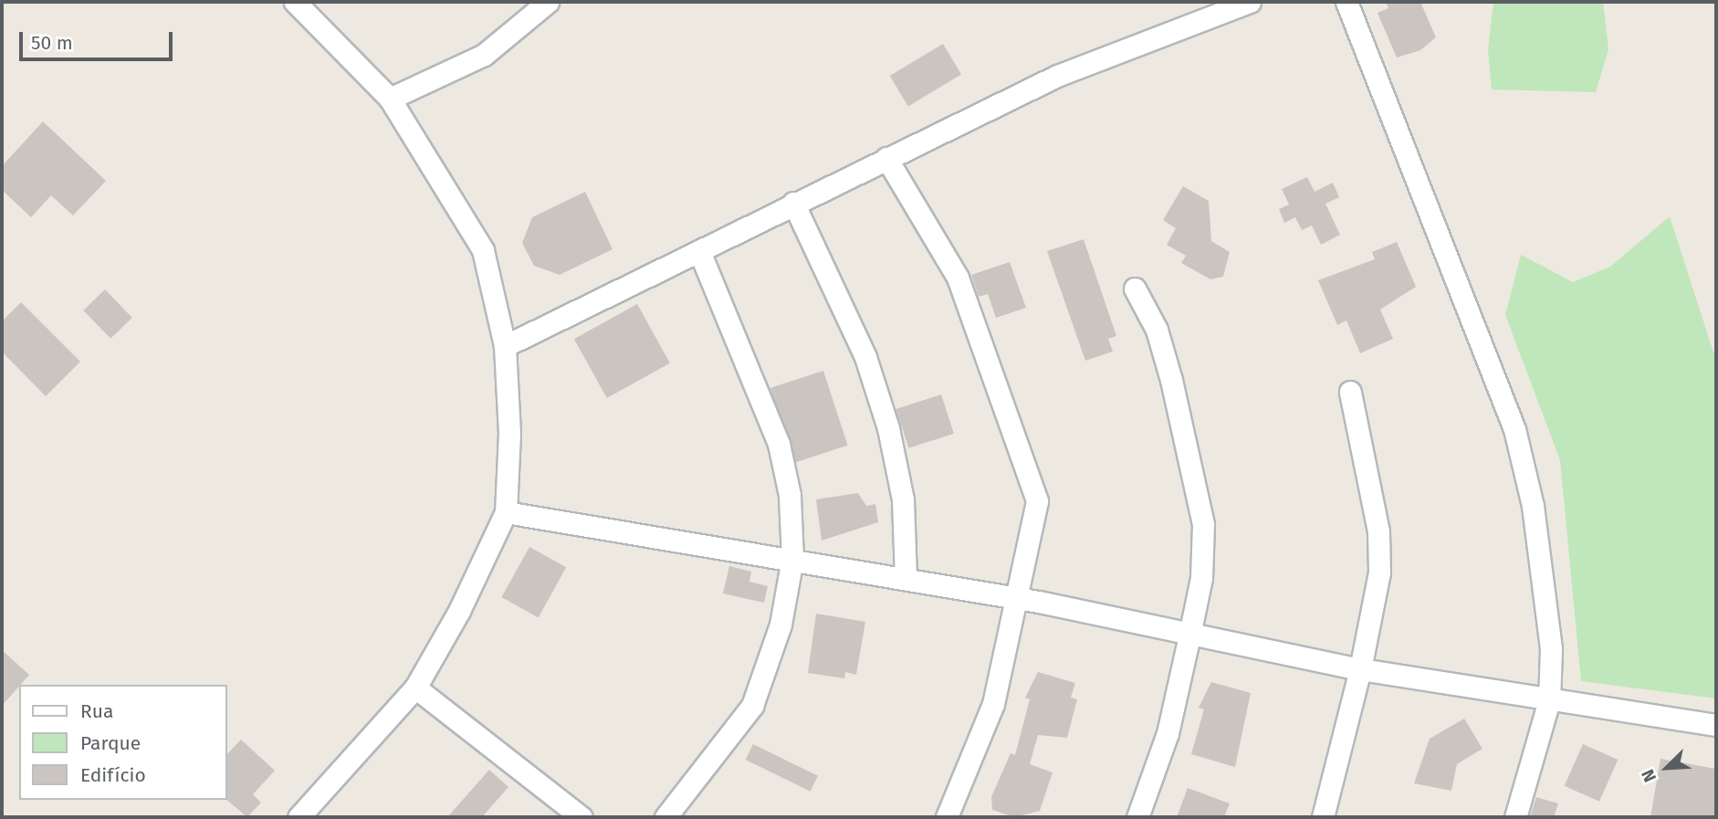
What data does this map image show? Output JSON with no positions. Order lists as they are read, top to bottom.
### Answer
{
  "legend": ["Rua", "Parque", "Edifício"],
  "scale_bar": "50 m",
  "north": "bottom left"
}
